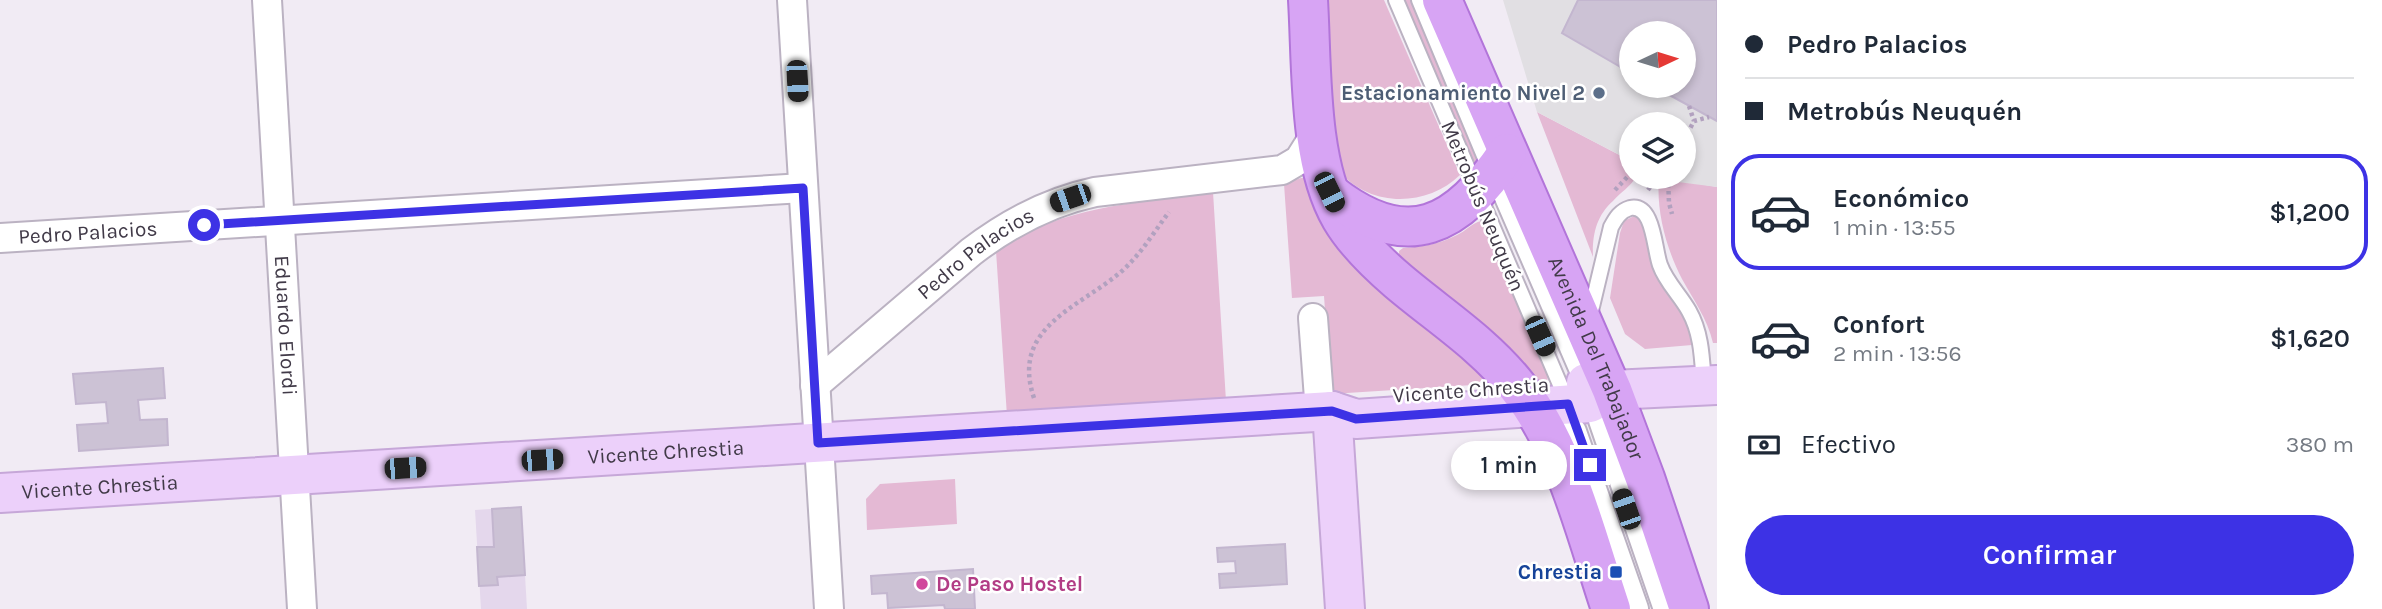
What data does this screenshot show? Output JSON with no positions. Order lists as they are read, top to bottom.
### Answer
{
  "streets": {
    "main road": ["Avenida Del Trabajador", "Vicente Chrestia"],
    "street": ["Pedro Palacios", "Eduardo Elordi"],
    "lane": ["Metrobús Neuquén"]
  },
  "crossings": [
    ["Metrobús Neuquén", "Avenida Del Trabajador"],
    ["Metrobús Neuquén", "Vicente Chrestia"],
    ["Pedro Palacios", "Eduardo Elordi"],
    ["Pedro Palacios", "Avenida Del Trabajador"],
    ["Eduardo Elordi", "Vicente Chrestia"],
    ["Avenida Del Trabajador", "Vicente Chrestia"]
  ],
  "places": {
    "other": ["Estacionamiento Nivel 2", "De Paso Hostel"],
    "transit": ["Chrestia"]
  },
  "north": "right",
  "page": {
    "banner": ["Pedro Palacios", "Metrobús Neuquén"],
    "list": [
      {
        "name": "Económico",
        "note": "1 min · 13:55",
        "value": "$1,200"
      },
      {
        "name": "Confort",
        "note": "2 min · 13:56",
        "value": "$1,620"
      }
    ],
    "pay": ["Efectivo", "380 m"],
    "bubble": "1 min",
    "buttons": "Confirmar"
  }
}
